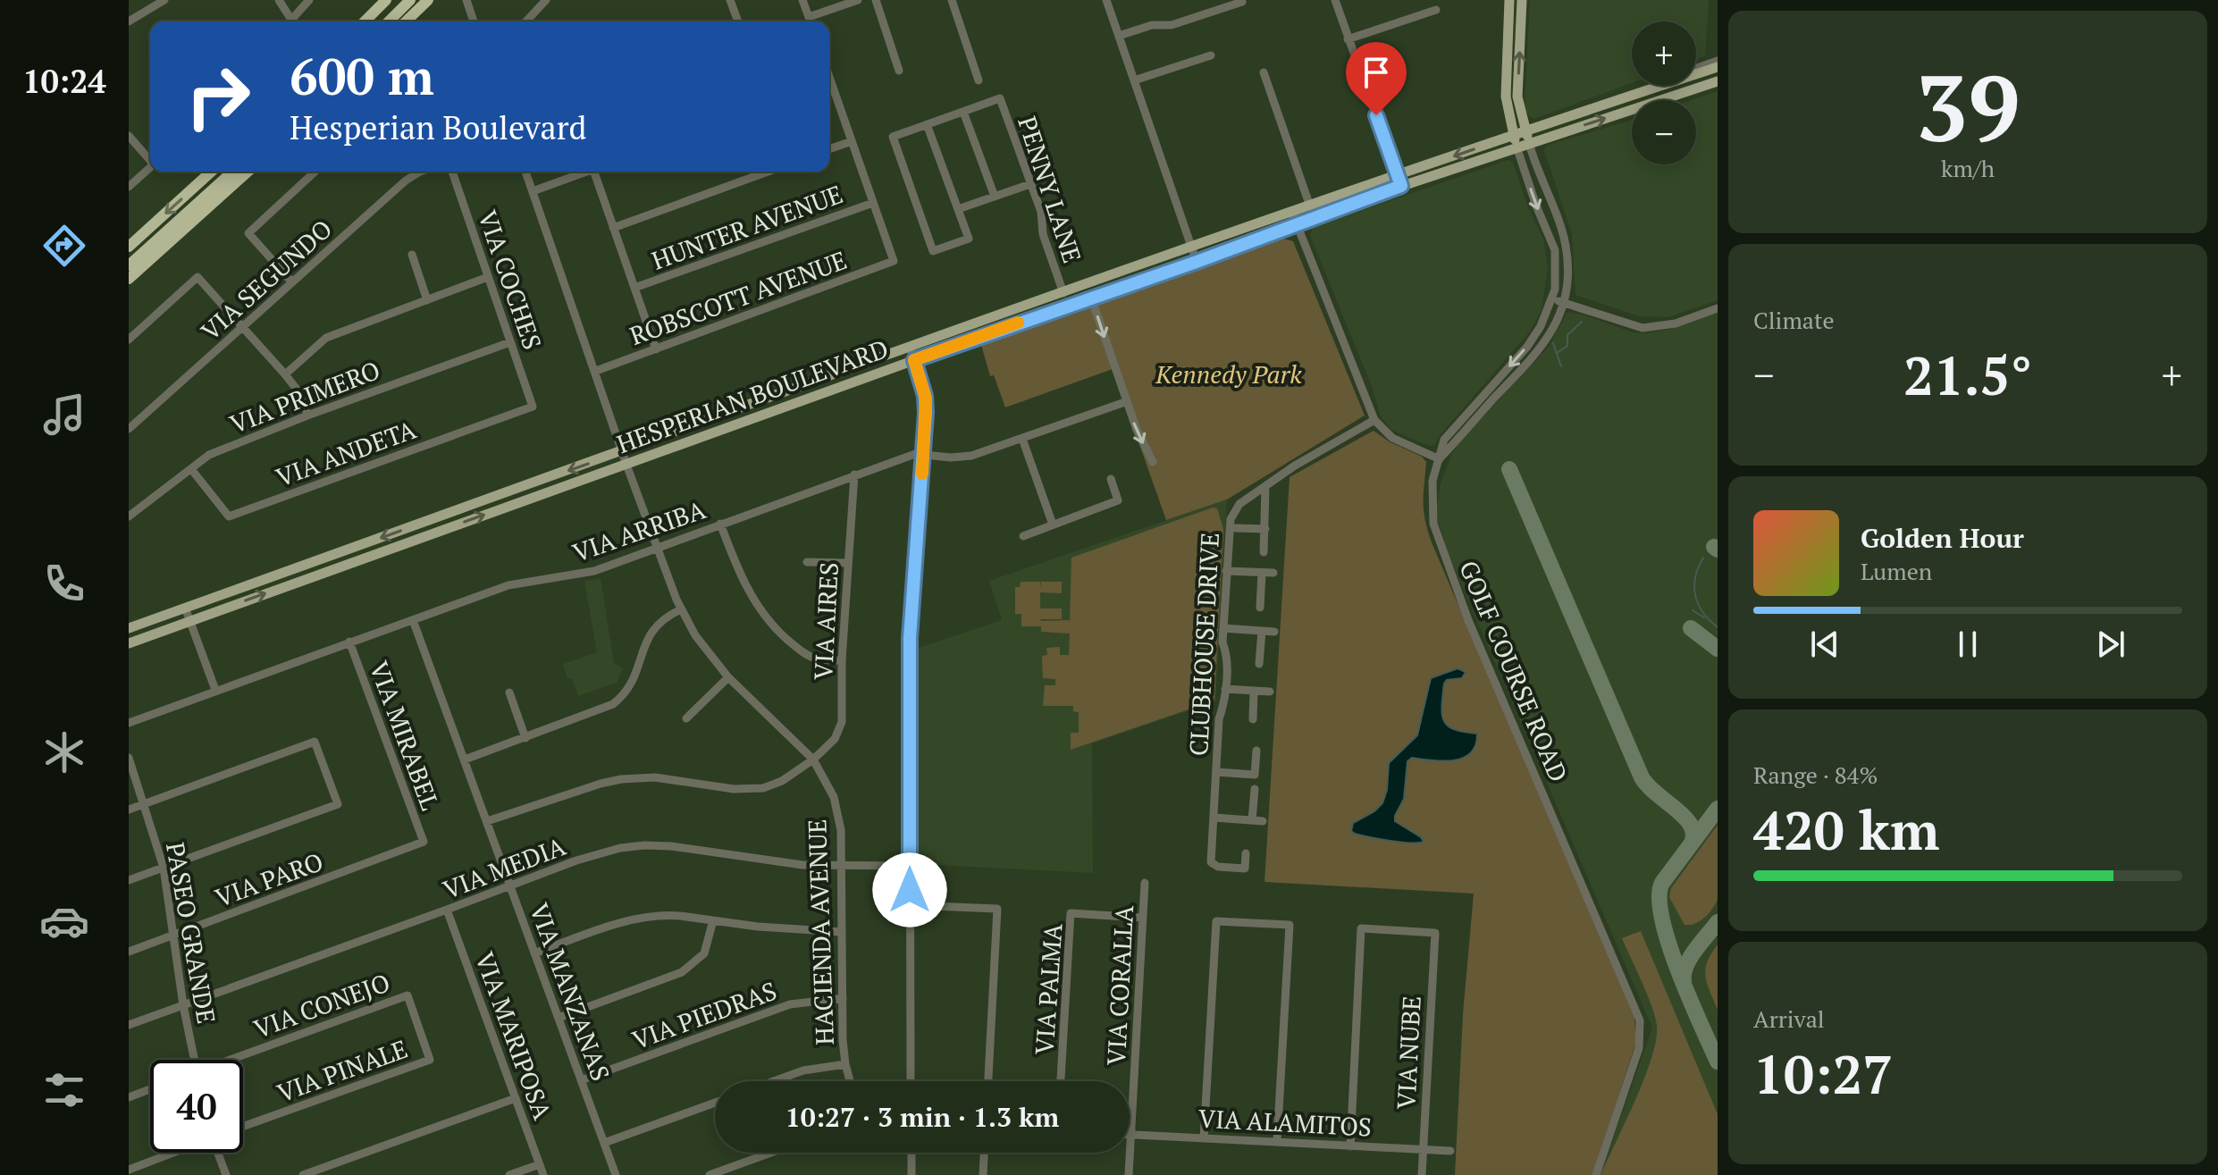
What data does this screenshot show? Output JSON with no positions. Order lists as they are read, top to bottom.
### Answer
{
  "streets": {
    "main road": ["HESPERIAN BOULEVARD"],
    "street": [
      "PENNY LANE",
      "HUNTER AVENUE",
      "VIA SEGUNDO",
      "VIA COCHES",
      "ROBSCOTT AVENUE",
      "VIA PRIMERO",
      "VIA ANDETA",
      "VIA ARRIBA",
      "VIA AIRES",
      "CLUBHOUSE DRIVE",
      "GOLF COURSE ROAD",
      "VIA MIRABEL",
      "VIA MEDIA",
      "VIA PARO",
      "HACIENDA AVENUE",
      "PASEO GRANDE",
      "VIA CORALLA",
      "VIA PALMA",
      "VIA MANZANAS",
      "VIA CONEJO",
      "VIA PIEDRAS",
      "VIA MARIPOSA",
      "VIA NUBE",
      "VIA PINALE",
      "VIA ALAMITOS"
    ]
  },
  "crossings": [
    ["PENNY LANE", "HESPERIAN BOULEVARD"],
    ["HUNTER AVENUE", "ROBSCOTT AVENUE"],
    ["VIA COCHES", "VIA PRIMERO"],
    ["VIA COCHES", "VIA ANDETA"],
    ["ROBSCOTT AVENUE", "HACIENDA AVENUE"],
    ["HESPERIAN BOULEVARD", "HACIENDA AVENUE"],
    ["VIA PRIMERO", "VIA ANDETA"],
    ["VIA ARRIBA", "VIA AIRES"],
    ["VIA ARRIBA", "VIA MIRABEL"],
    ["VIA ARRIBA", "HACIENDA AVENUE"],
    ["VIA ARRIBA", "VIA MANZANAS"],
    ["VIA AIRES", "HACIENDA AVENUE"],
    ["VIA AIRES", "VIA MANZANAS"],
    ["VIA MIRABEL", "VIA PARO"],
    ["VIA MEDIA", "HACIENDA AVENUE"],
    ["VIA MEDIA", "PASEO GRANDE"],
    ["VIA MEDIA", "VIA MANZANAS"],
    ["VIA MEDIA", "VIA MARIPOSA"],
    ["VIA PARO", "PASEO GRANDE"],
    ["HACIENDA AVENUE", "VIA PIEDRAS"],
    ["VIA CORALLA", "VIA PALMA"],
    ["VIA CORALLA", "VIA ALAMITOS"],
    ["VIA MANZANAS", "VIA PIEDRAS"],
    ["VIA CONEJO", "VIA PINALE"],
    ["VIA NUBE", "VIA ALAMITOS"]
  ],
  "parks": ["Kennedy Park"],
  "page": {
    "tabs": "10:24",
    "tile": [
      ["39", "km/h"],
      "Climate",
      ["Range · 84%", "420 km"],
      ["Arrival", "10:27"]
    ],
    "map_buttons": ["+", "−"],
    "turn": ["600 m", "Hesperian Boulevard"],
    "heat": ["−", "21.5°", "+"],
    "song": ["Golden Hour", "Lumen"],
    "limit": "40",
    "trip": "10:27 · 3 min · 1.3 km"
  }
}
